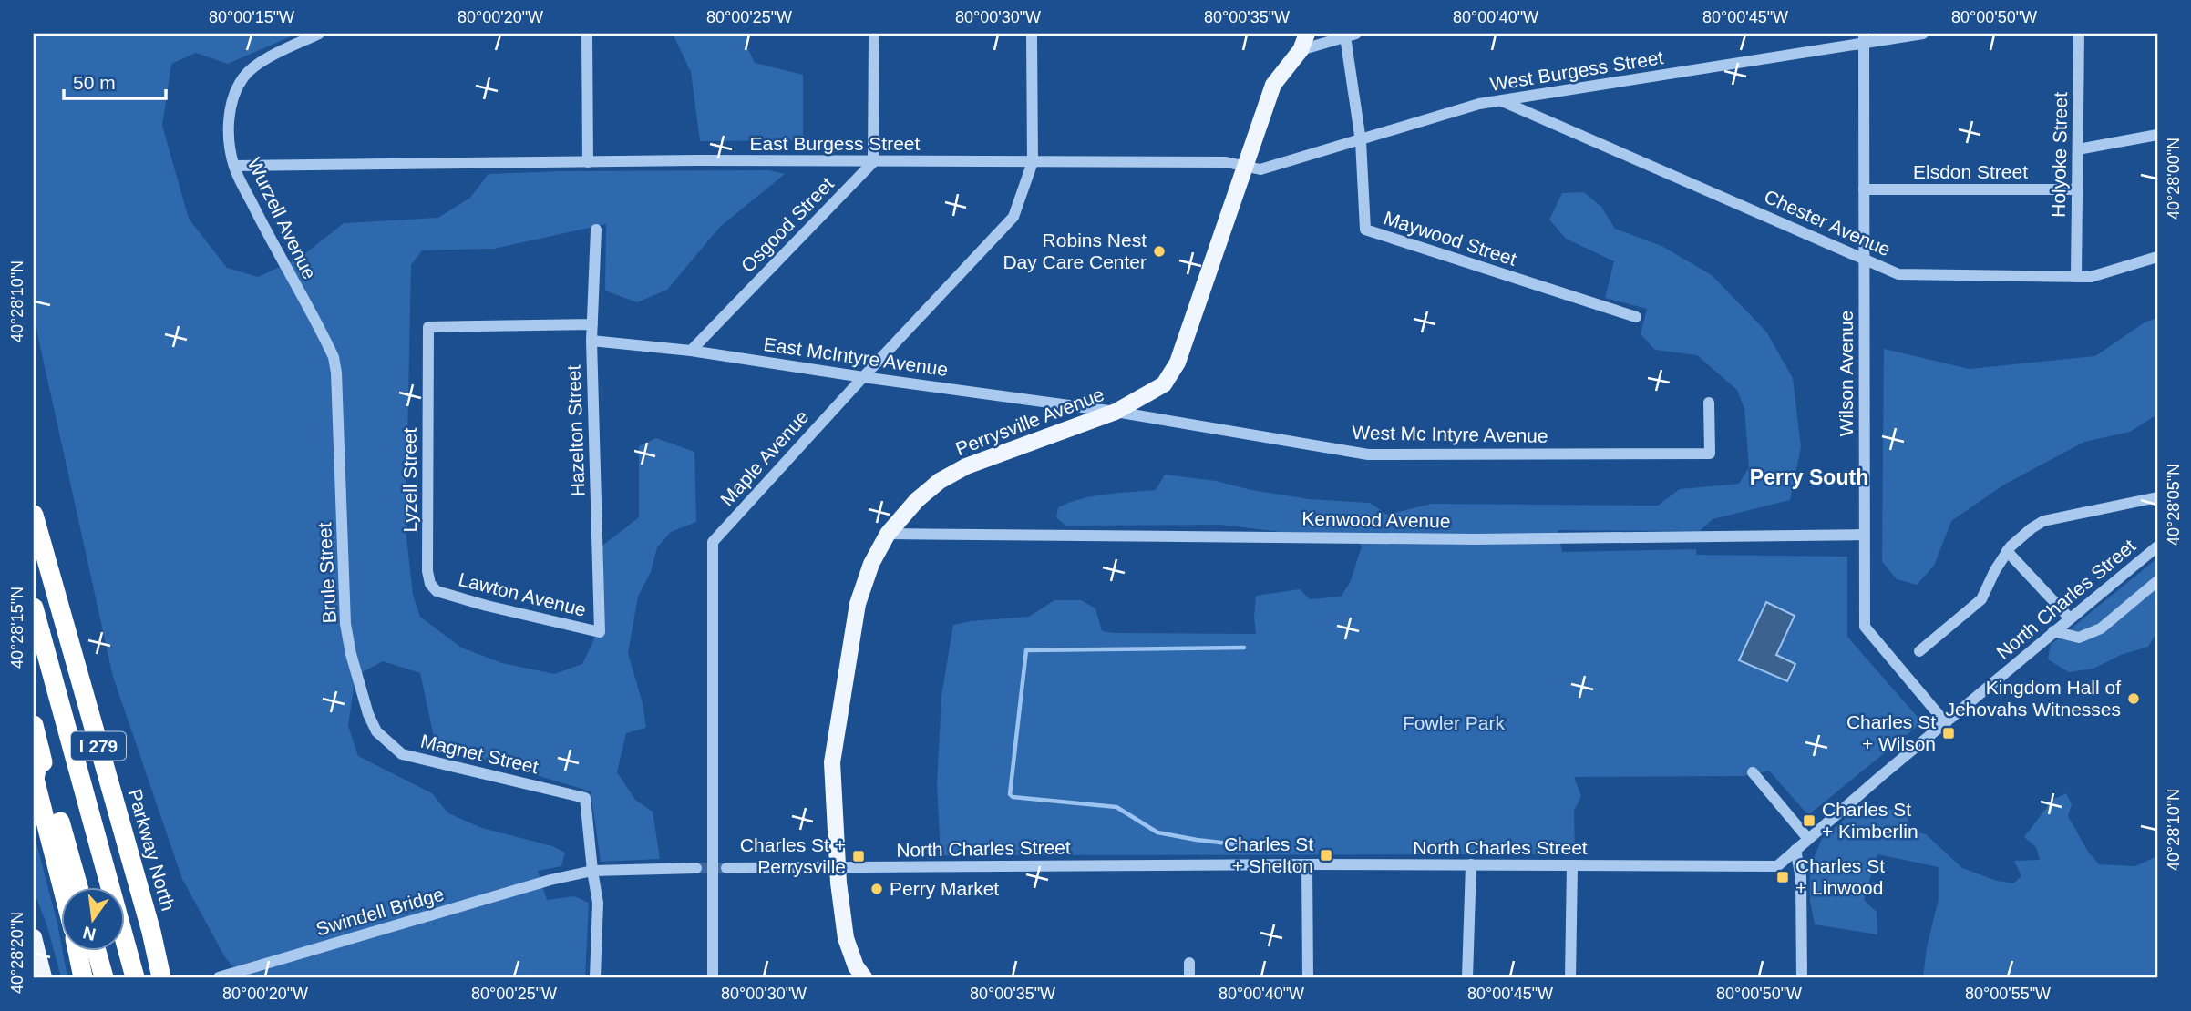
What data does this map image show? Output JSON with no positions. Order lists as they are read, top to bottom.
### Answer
{
  "streets": {
    "highway": ["I 279", "Parkway North"],
    "main road": ["Perrysville Avenue"],
    "street": [
      "West Burgess Street",
      "East Burgess Street",
      "Holyoke Street",
      "Elsdon Street",
      "Wurzell Avenue",
      "Chester Avenue",
      "Osgood Street",
      "Maywood Street",
      "East McIntyre Avenue",
      "Wilson Avenue",
      "Hazelton Street",
      "West Mc Intyre Avenue",
      "Maple Avenue",
      "Lyzell Street",
      "Kenwood Avenue",
      "Brule Street",
      "Lawton Avenue",
      "North Charles Street",
      "Magnet Street",
      "Swindell Bridge"
    ]
  },
  "crossings": [
    ["West Burgess Street", "East Burgess Street"],
    ["West Burgess Street", "Chester Avenue"],
    ["West Burgess Street", "Maywood Street"],
    ["West Burgess Street", "Wilson Avenue"],
    ["West Burgess Street", "Perrysville Avenue"],
    ["East Burgess Street", "Wurzell Avenue"],
    ["East Burgess Street", "Osgood Street"],
    ["East Burgess Street", "Perrysville Avenue"],
    ["East Burgess Street", "Maple Avenue"],
    ["Holyoke Street", "Elsdon Street"],
    ["Holyoke Street", "Chester Avenue"],
    ["Elsdon Street", "Wilson Avenue"],
    ["Wurzell Avenue", "Brule Street"],
    ["Chester Avenue", "Wilson Avenue"],
    ["Osgood Street", "East McIntyre Avenue"],
    ["East McIntyre Avenue", "Perrysville Avenue"],
    ["East McIntyre Avenue", "Hazelton Street"],
    ["East McIntyre Avenue", "West Mc Intyre Avenue"],
    ["East McIntyre Avenue", "Maple Avenue"],
    ["Wilson Avenue", "Kenwood Avenue"],
    ["Wilson Avenue", "North Charles Street"],
    ["Perrysville Avenue", "West Mc Intyre Avenue"],
    ["Perrysville Avenue", "Kenwood Avenue"],
    ["Perrysville Avenue", "North Charles Street"],
    ["Hazelton Street", "Lyzell Street"],
    ["Hazelton Street", "Lawton Avenue"],
    ["Lyzell Street", "Lawton Avenue"],
    ["Brule Street", "Magnet Street"],
    ["Magnet Street", "Swindell Bridge"]
  ],
  "districts": ["Perry South"],
  "parks": ["Fowler Park"],
  "places": {
    "other": ["Robins Nest Day Care Center", "Kingdom Hall of Jehovahs Witnesses", "Perry Market"],
    "transit": [
      "Charles St + Wilson",
      "Charles St + Kimberlin",
      "Charles St + Shelton",
      "Charles St + Perrysville",
      "Charles St + Linwood"
    ]
  },
  "scale_bar": "50 m",
  "north": "bottom",
  "coordinates": [
    "80°00'15\"W",
    "80°00'20\"W",
    "80°00'25\"W",
    "80°00'30\"W",
    "80°00'35\"W",
    "80°00'40\"W",
    "80°00'45\"W",
    "80°00'50\"W",
    "40°28'00\"N",
    "40°28'10\"N",
    "40°28'05\"N",
    "40°28'15\"N",
    "40°28'20\"N",
    "80°00'55\"W"
  ]
}
